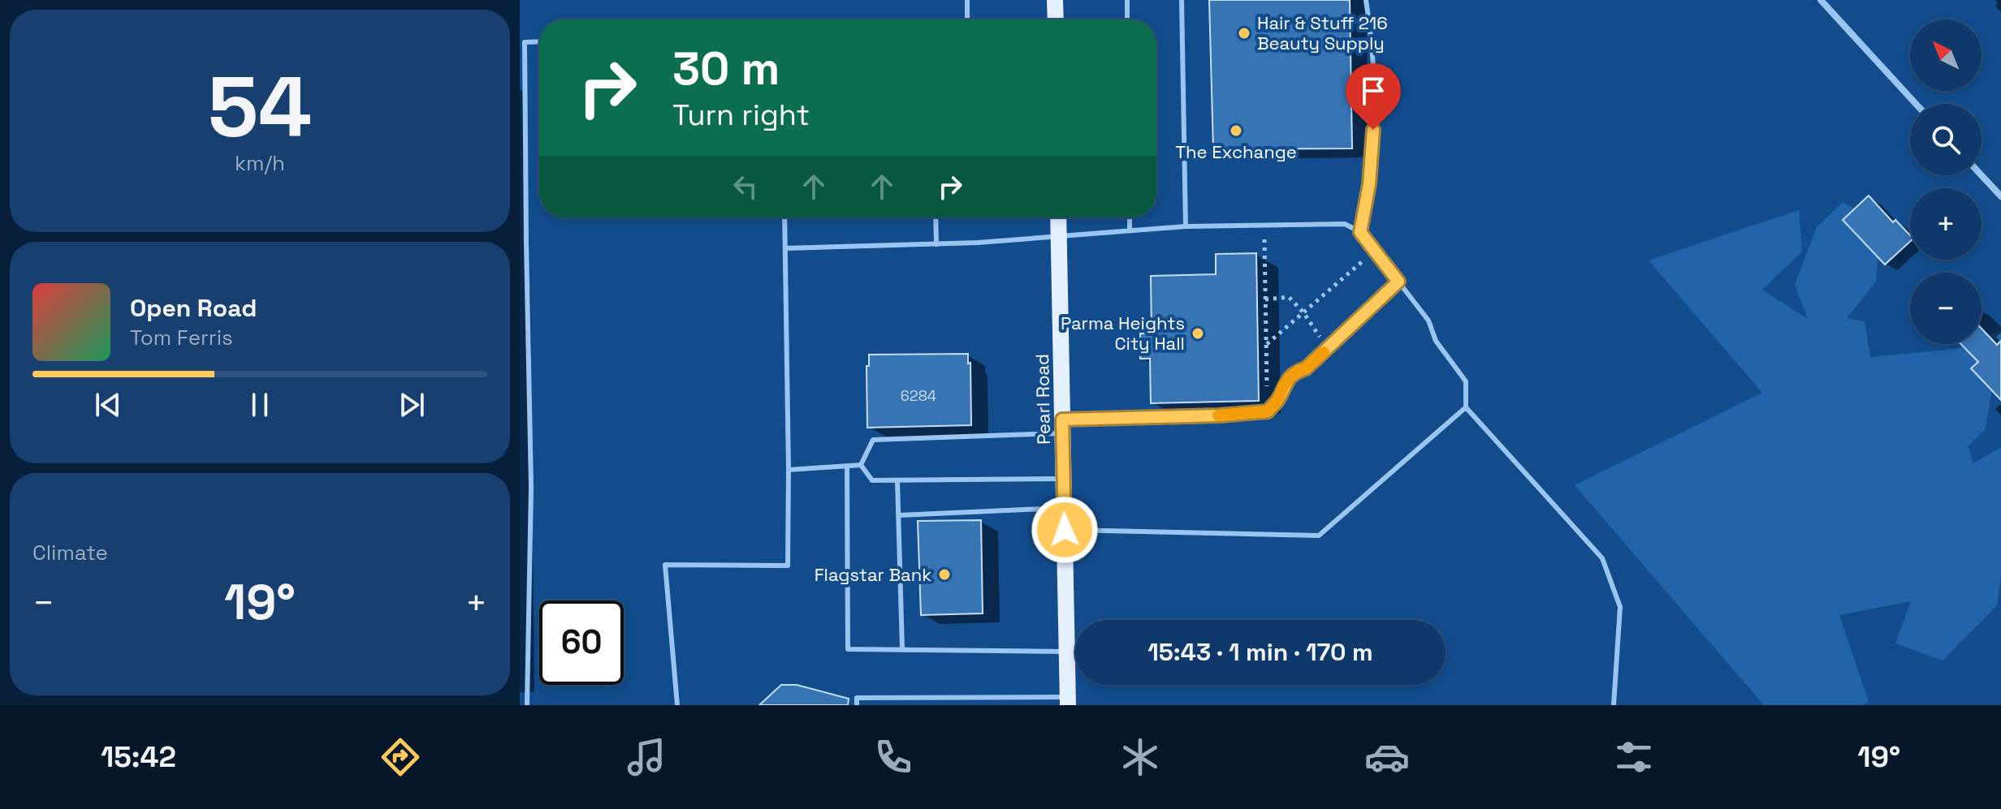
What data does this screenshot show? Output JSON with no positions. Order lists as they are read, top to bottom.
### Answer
{
  "streets": {
    "main road": ["Pearl Road"]
  },
  "places": [
    "Hair & Stuff 216 Beauty Supply",
    "The Exchange",
    "Parma Heights City Hall",
    "Flagstar Bank"
  ],
  "house_numbers": ["6284"],
  "north": "top left",
  "page": {
    "tile": [
      ["54", "km/h"],
      "Climate"
    ],
    "map_buttons": ["+", "−"],
    "turn": ["30 m", "Turn right"],
    "song": ["Open Road", "Tom Ferris"],
    "heat": ["−", "19°", "+"],
    "limit": "60",
    "trip": "15:43 · 1 min · 170 m",
    "tabs": ["15:42", "19°"]
  }
}
